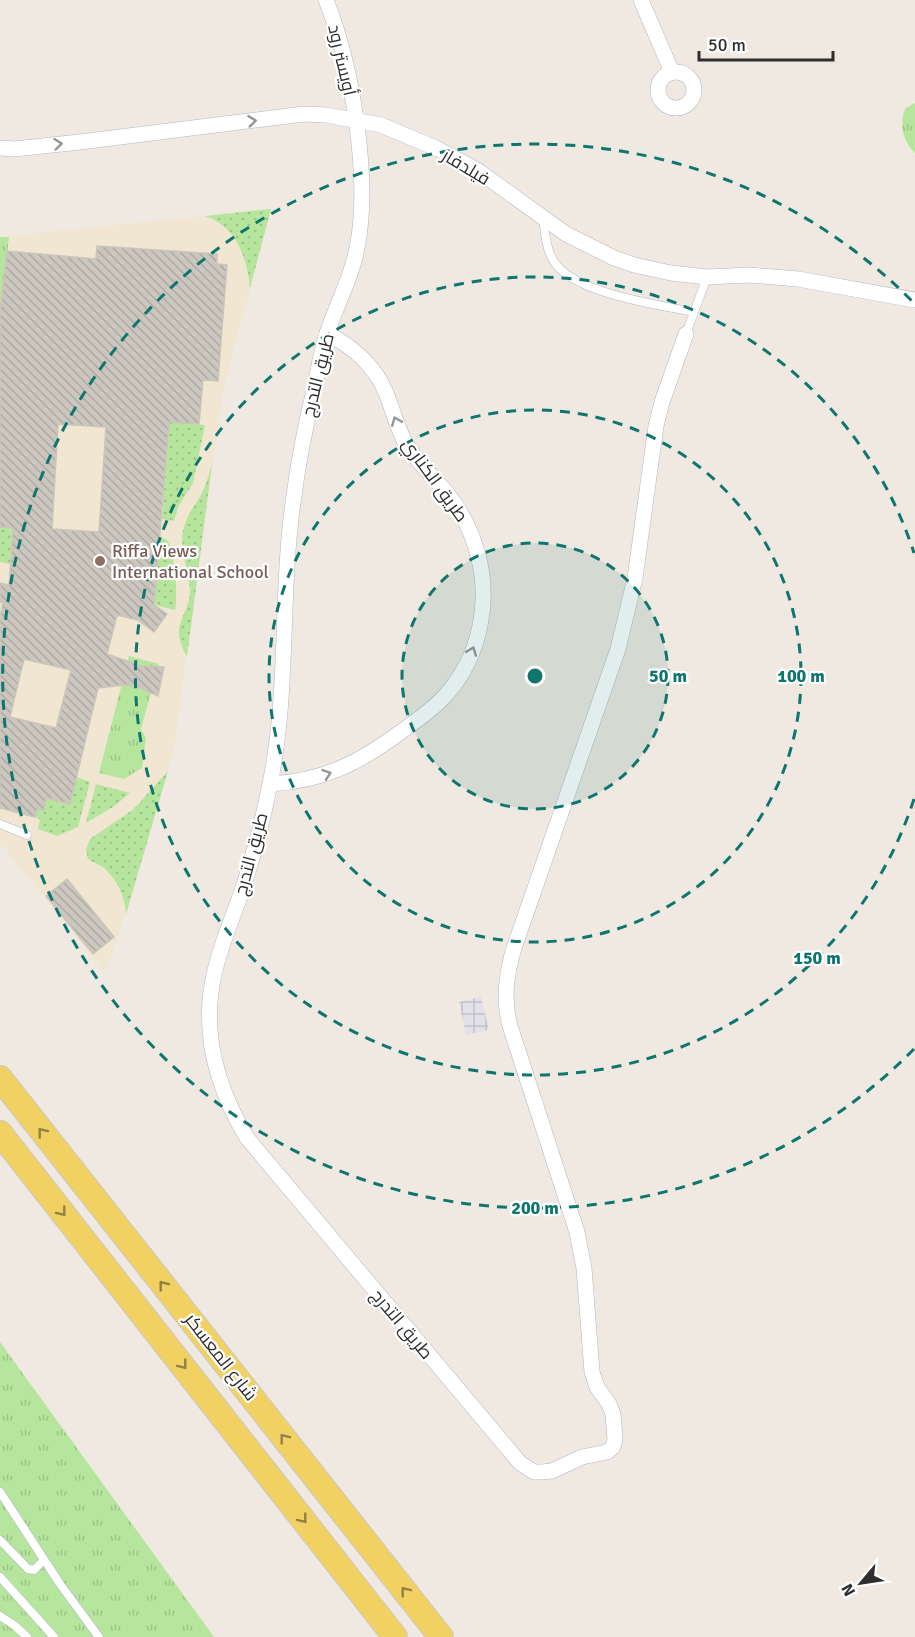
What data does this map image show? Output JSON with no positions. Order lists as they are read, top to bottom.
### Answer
{
  "streets": {
    "main road": ["شارع المعسكر"],
    "street": [
      "أويستر رود",
      "فيلدفار",
      "طريق التدرج",
      "طريق الكناري"
    ]
  },
  "crossings": [
    ["أويستر رود", "فيلدفار"],
    ["أويستر رود", "طريق التدرج"],
    ["فيلدفار", "طريق التدرج"],
    ["طريق التدرج", "طريق الكناري"]
  ],
  "one_way": ["فيلدفار"],
  "places": ["Riffa Views International School"],
  "scale_bar": "50 m",
  "north": "bottom left",
  "rings": [
    "50 m",
    "100 m",
    "150 m",
    "200 m"
  ]
}
